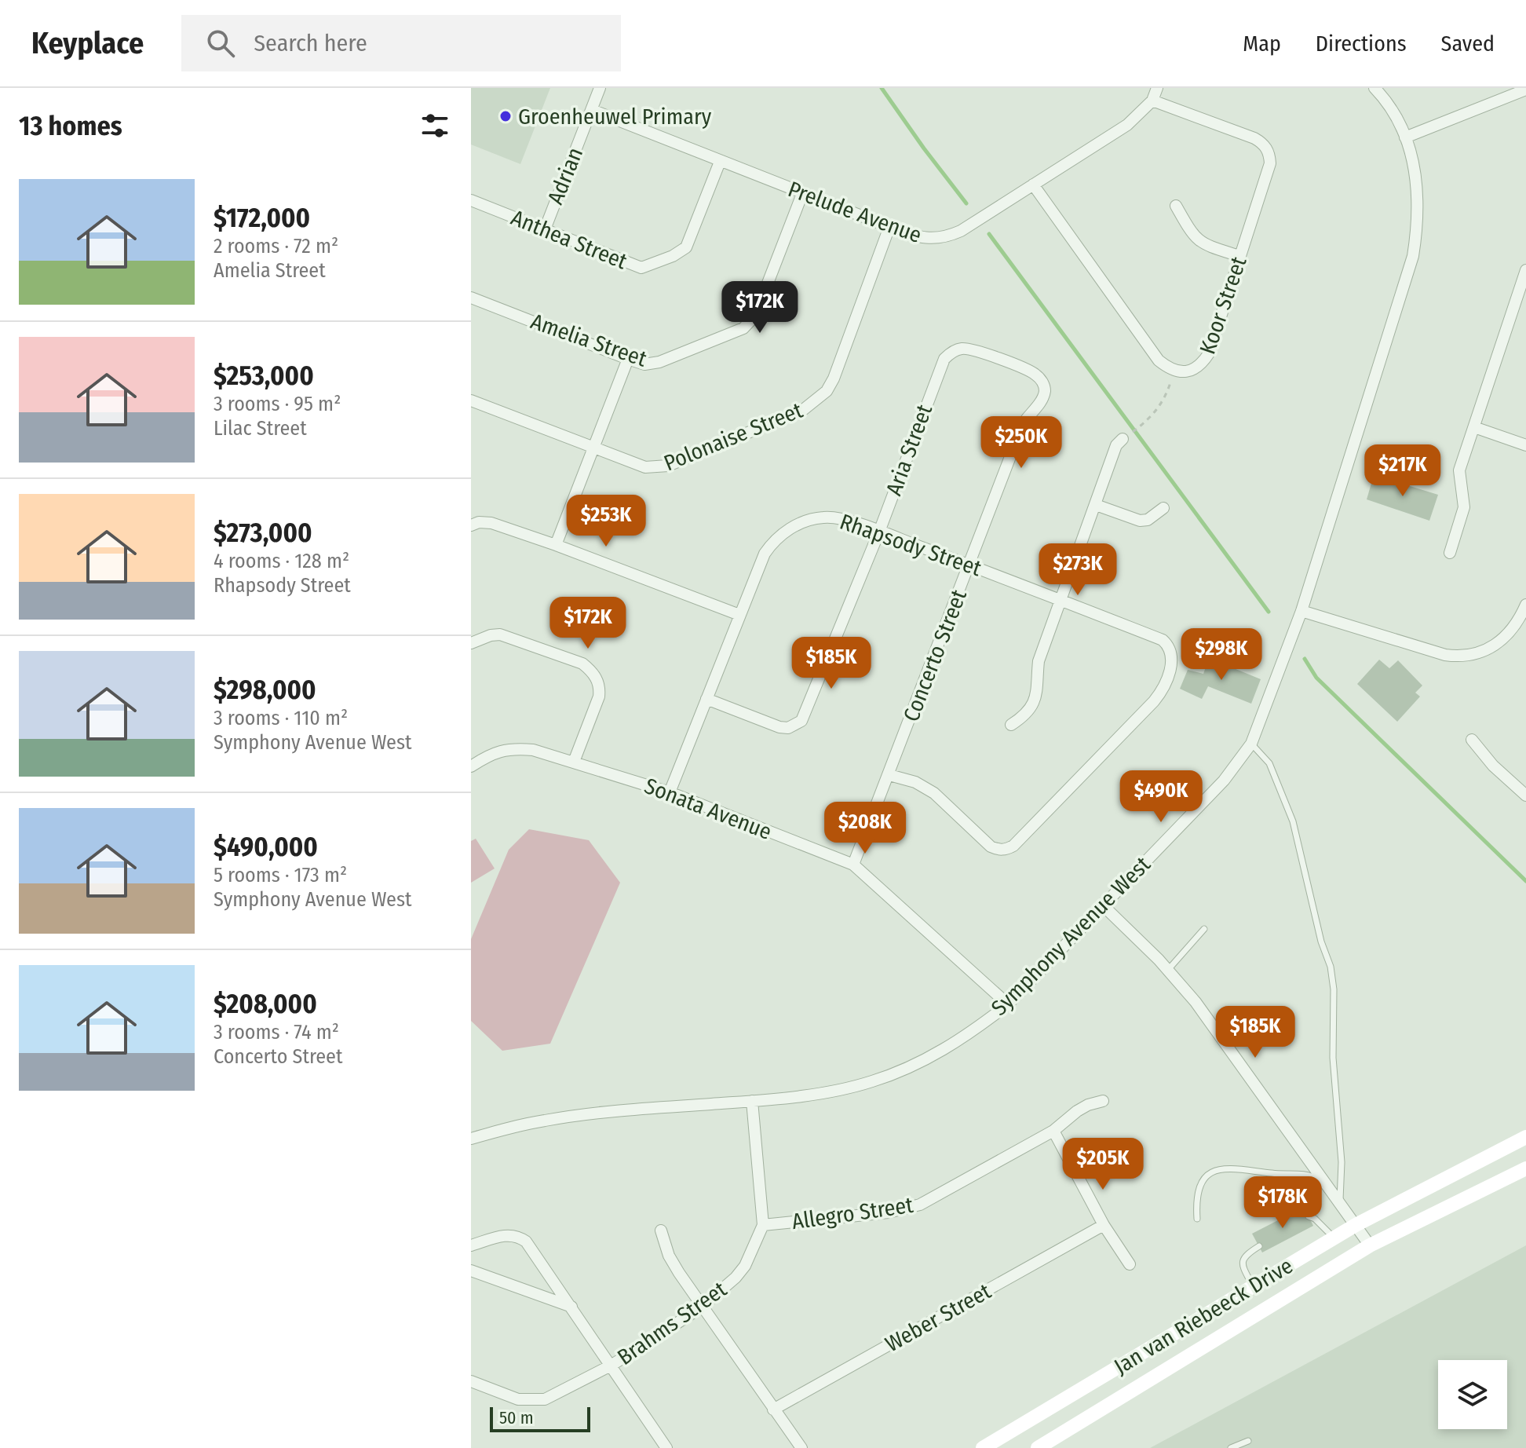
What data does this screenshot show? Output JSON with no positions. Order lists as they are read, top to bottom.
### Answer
{
  "streets": {
    "main road": ["Jan van Riebeeck Drive"],
    "street": [
      "Adrian",
      "Prelude Avenue",
      "Anthea Street",
      "Koor Street",
      "Amelia Street",
      "Polonaise Street",
      "Aria Street",
      "Rhapsody Street",
      "Concerto Street",
      "Sonata Avenue",
      "Symphony Avenue West",
      "Allegro Street",
      "Weber Street",
      "Brahms Street"
    ]
  },
  "crossings": [
    ["Adrian", "Prelude Avenue"],
    ["Adrian", "Anthea Street"],
    ["Prelude Avenue", "Anthea Street"],
    ["Prelude Avenue", "Koor Street"],
    ["Prelude Avenue", "Amelia Street"],
    ["Prelude Avenue", "Polonaise Street"],
    ["Aria Street", "Rhapsody Street"],
    ["Aria Street", "Concerto Street"],
    ["Rhapsody Street", "Concerto Street"],
    ["Rhapsody Street", "Sonata Avenue"],
    ["Concerto Street", "Sonata Avenue"],
    ["Sonata Avenue", "Symphony Avenue West"],
    ["Symphony Avenue West", "Brahms Street"],
    ["Allegro Street", "Brahms Street"]
  ],
  "places": ["Groenheuwel Primary"],
  "scale_bar": "50 m",
  "page": {
    "header": "Keyplace",
    "search": "Search here",
    "nav": ["Map", "Directions", "Saved"],
    "heading": "13 homes",
    "list": [
      {
        "name": "$172,000",
        "note": "2 rooms · 72 m² · Amelia Street"
      },
      {
        "name": "$253,000",
        "note": "3 rooms · 95 m² · Lilac Street"
      },
      {
        "name": "$273,000",
        "note": "4 rooms · 128 m² · Rhapsody Street"
      },
      {
        "name": "$298,000",
        "note": "3 rooms · 110 m² · Symphony Avenue West"
      },
      {
        "name": "$490,000",
        "note": "5 rooms · 173 m² · Symphony Avenue West"
      },
      {
        "name": "$208,000",
        "note": "3 rooms · 74 m² · Concerto Street"
      }
    ],
    "price": [
      "$172K",
      "$250K",
      "$217K",
      "$253K",
      "$273K",
      "$172K",
      "$298K",
      "$185K",
      "$490K",
      "$208K",
      "$185K",
      "$205K",
      "$178K"
    ],
    "scale": "50 m"
  }
}
